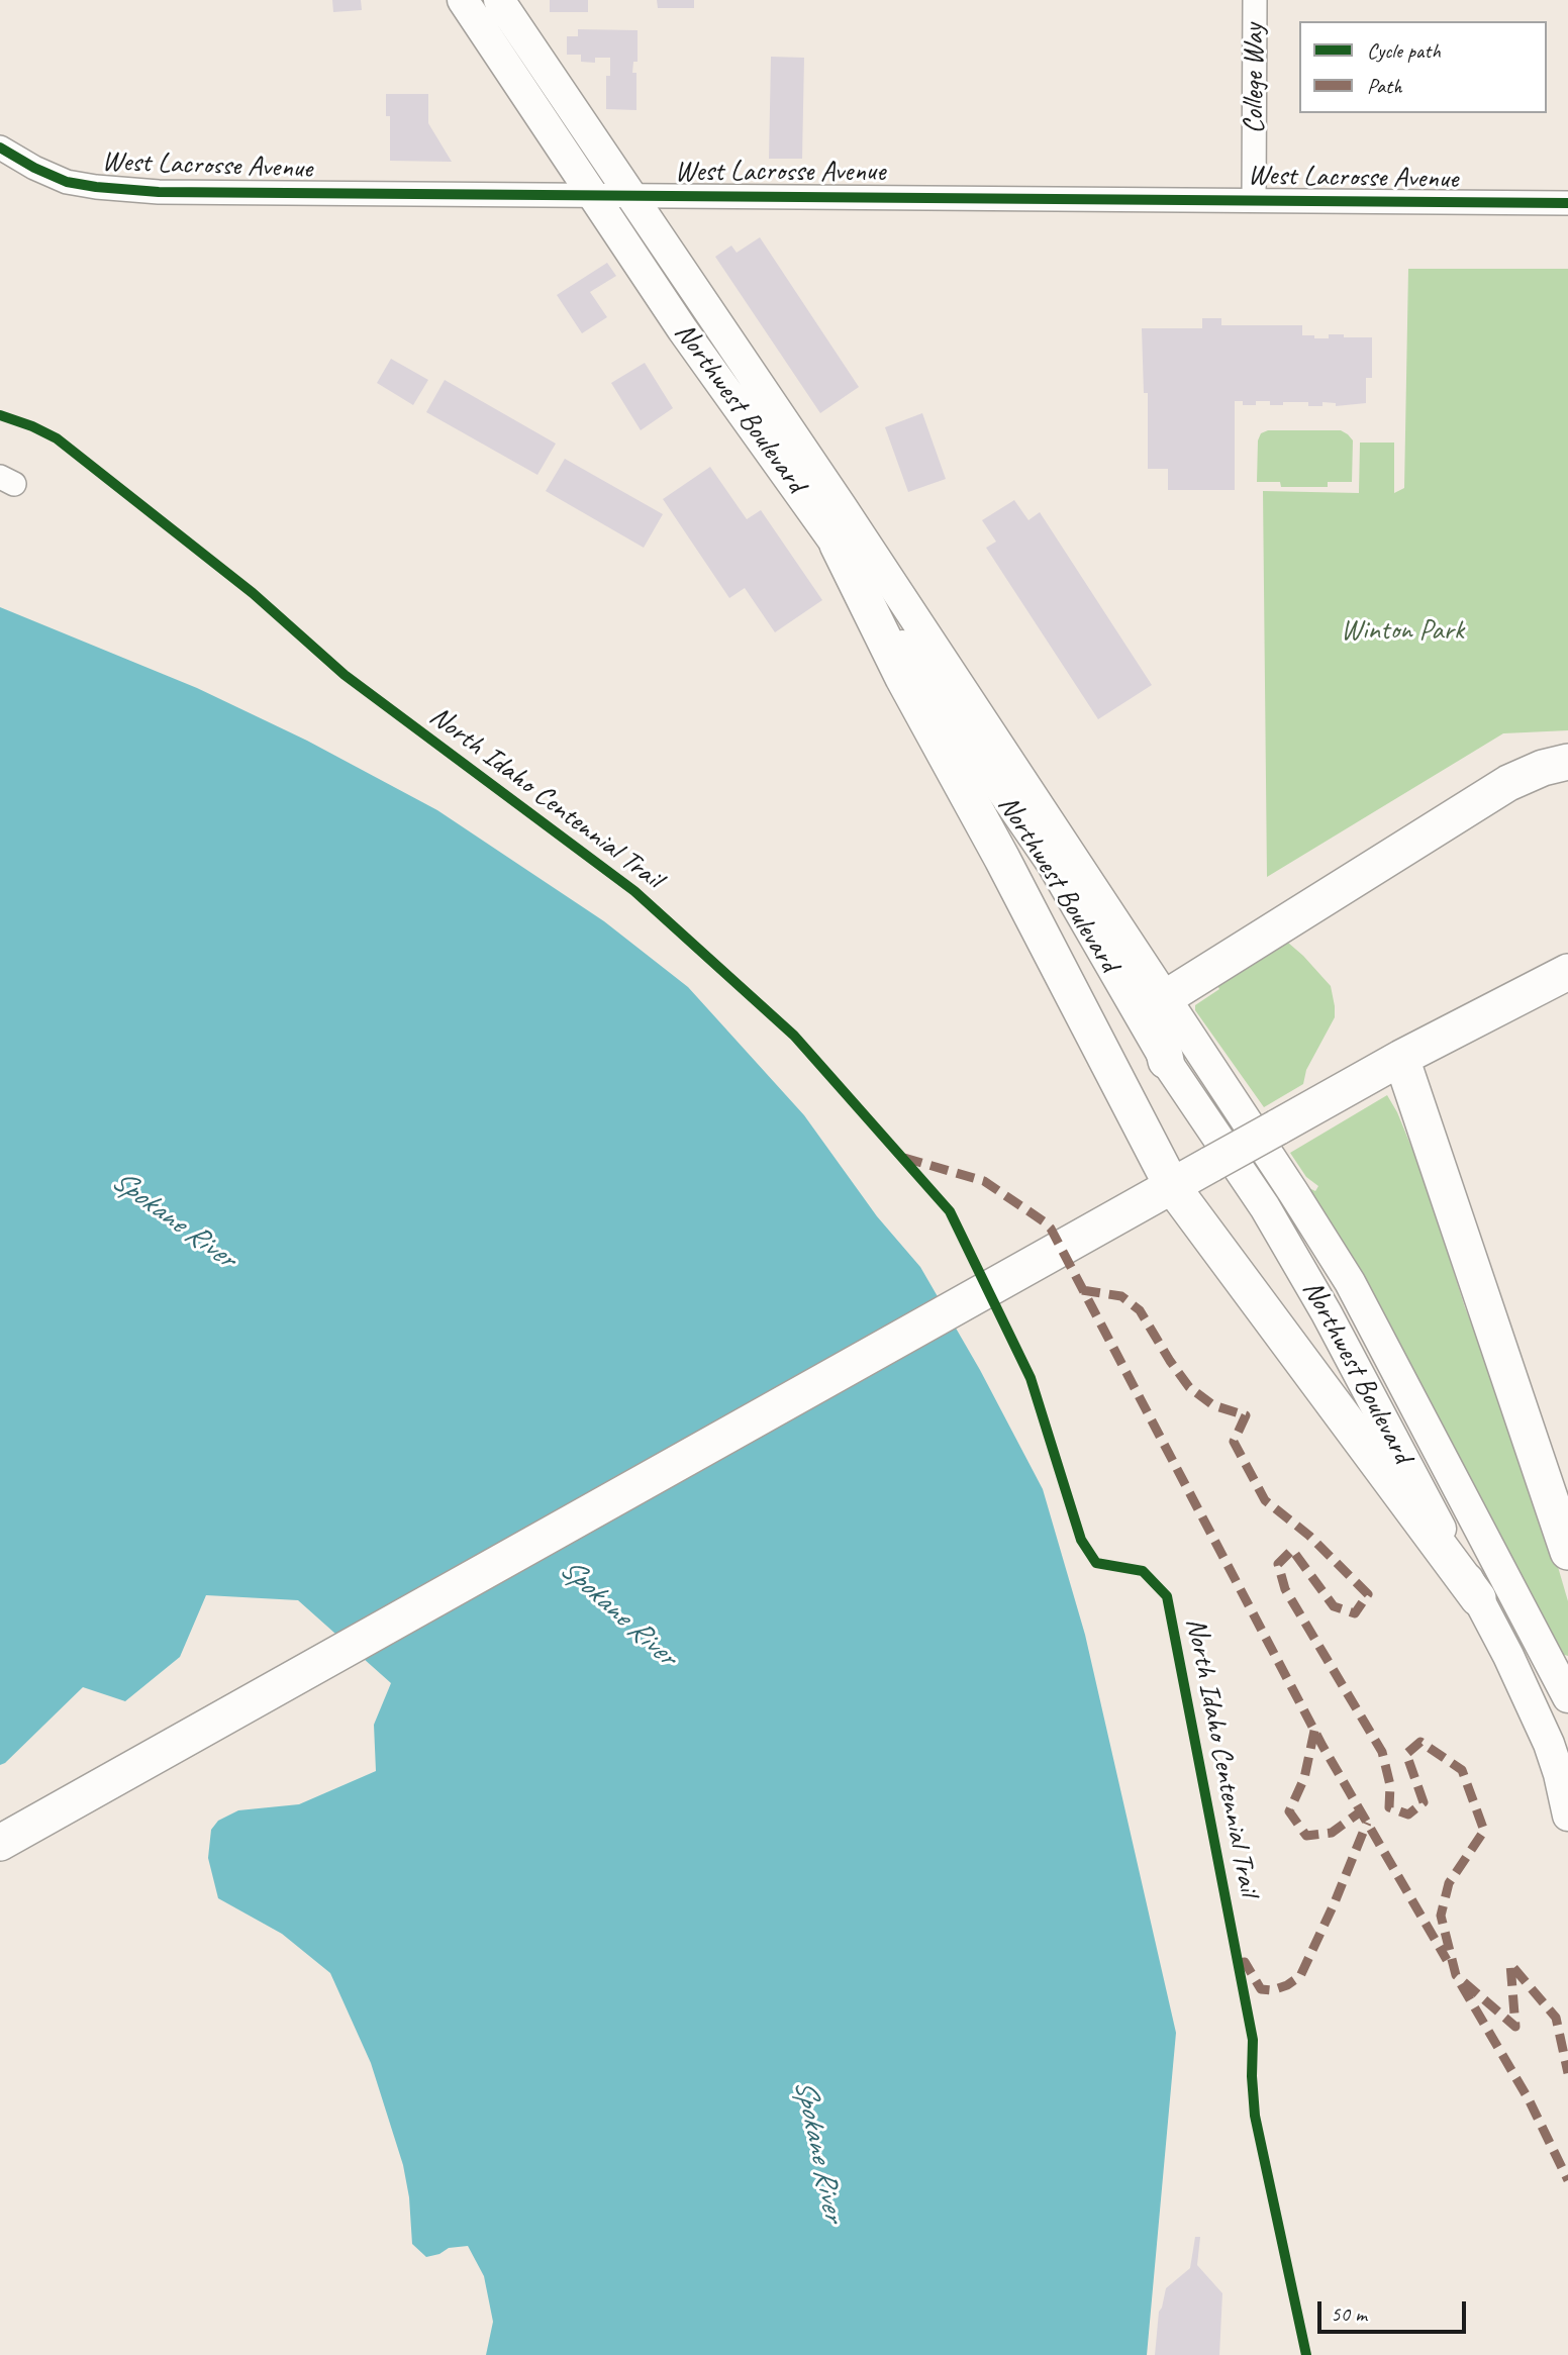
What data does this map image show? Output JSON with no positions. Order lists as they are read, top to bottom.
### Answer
{
  "streets": {
    "main road": ["Northwest Boulevard"],
    "street": ["College Way", "West Lacrosse Avenue"],
    "cycle path": ["North Idaho Centennial Trail"]
  },
  "crossings": [
    ["College Way", "West Lacrosse Avenue"],
    ["West Lacrosse Avenue", "Northwest Boulevard"]
  ],
  "water": ["Spokane River"],
  "parks": ["Winton Park"],
  "legend": ["Cycle path", "Path"],
  "scale_bar": "50 m"
}
